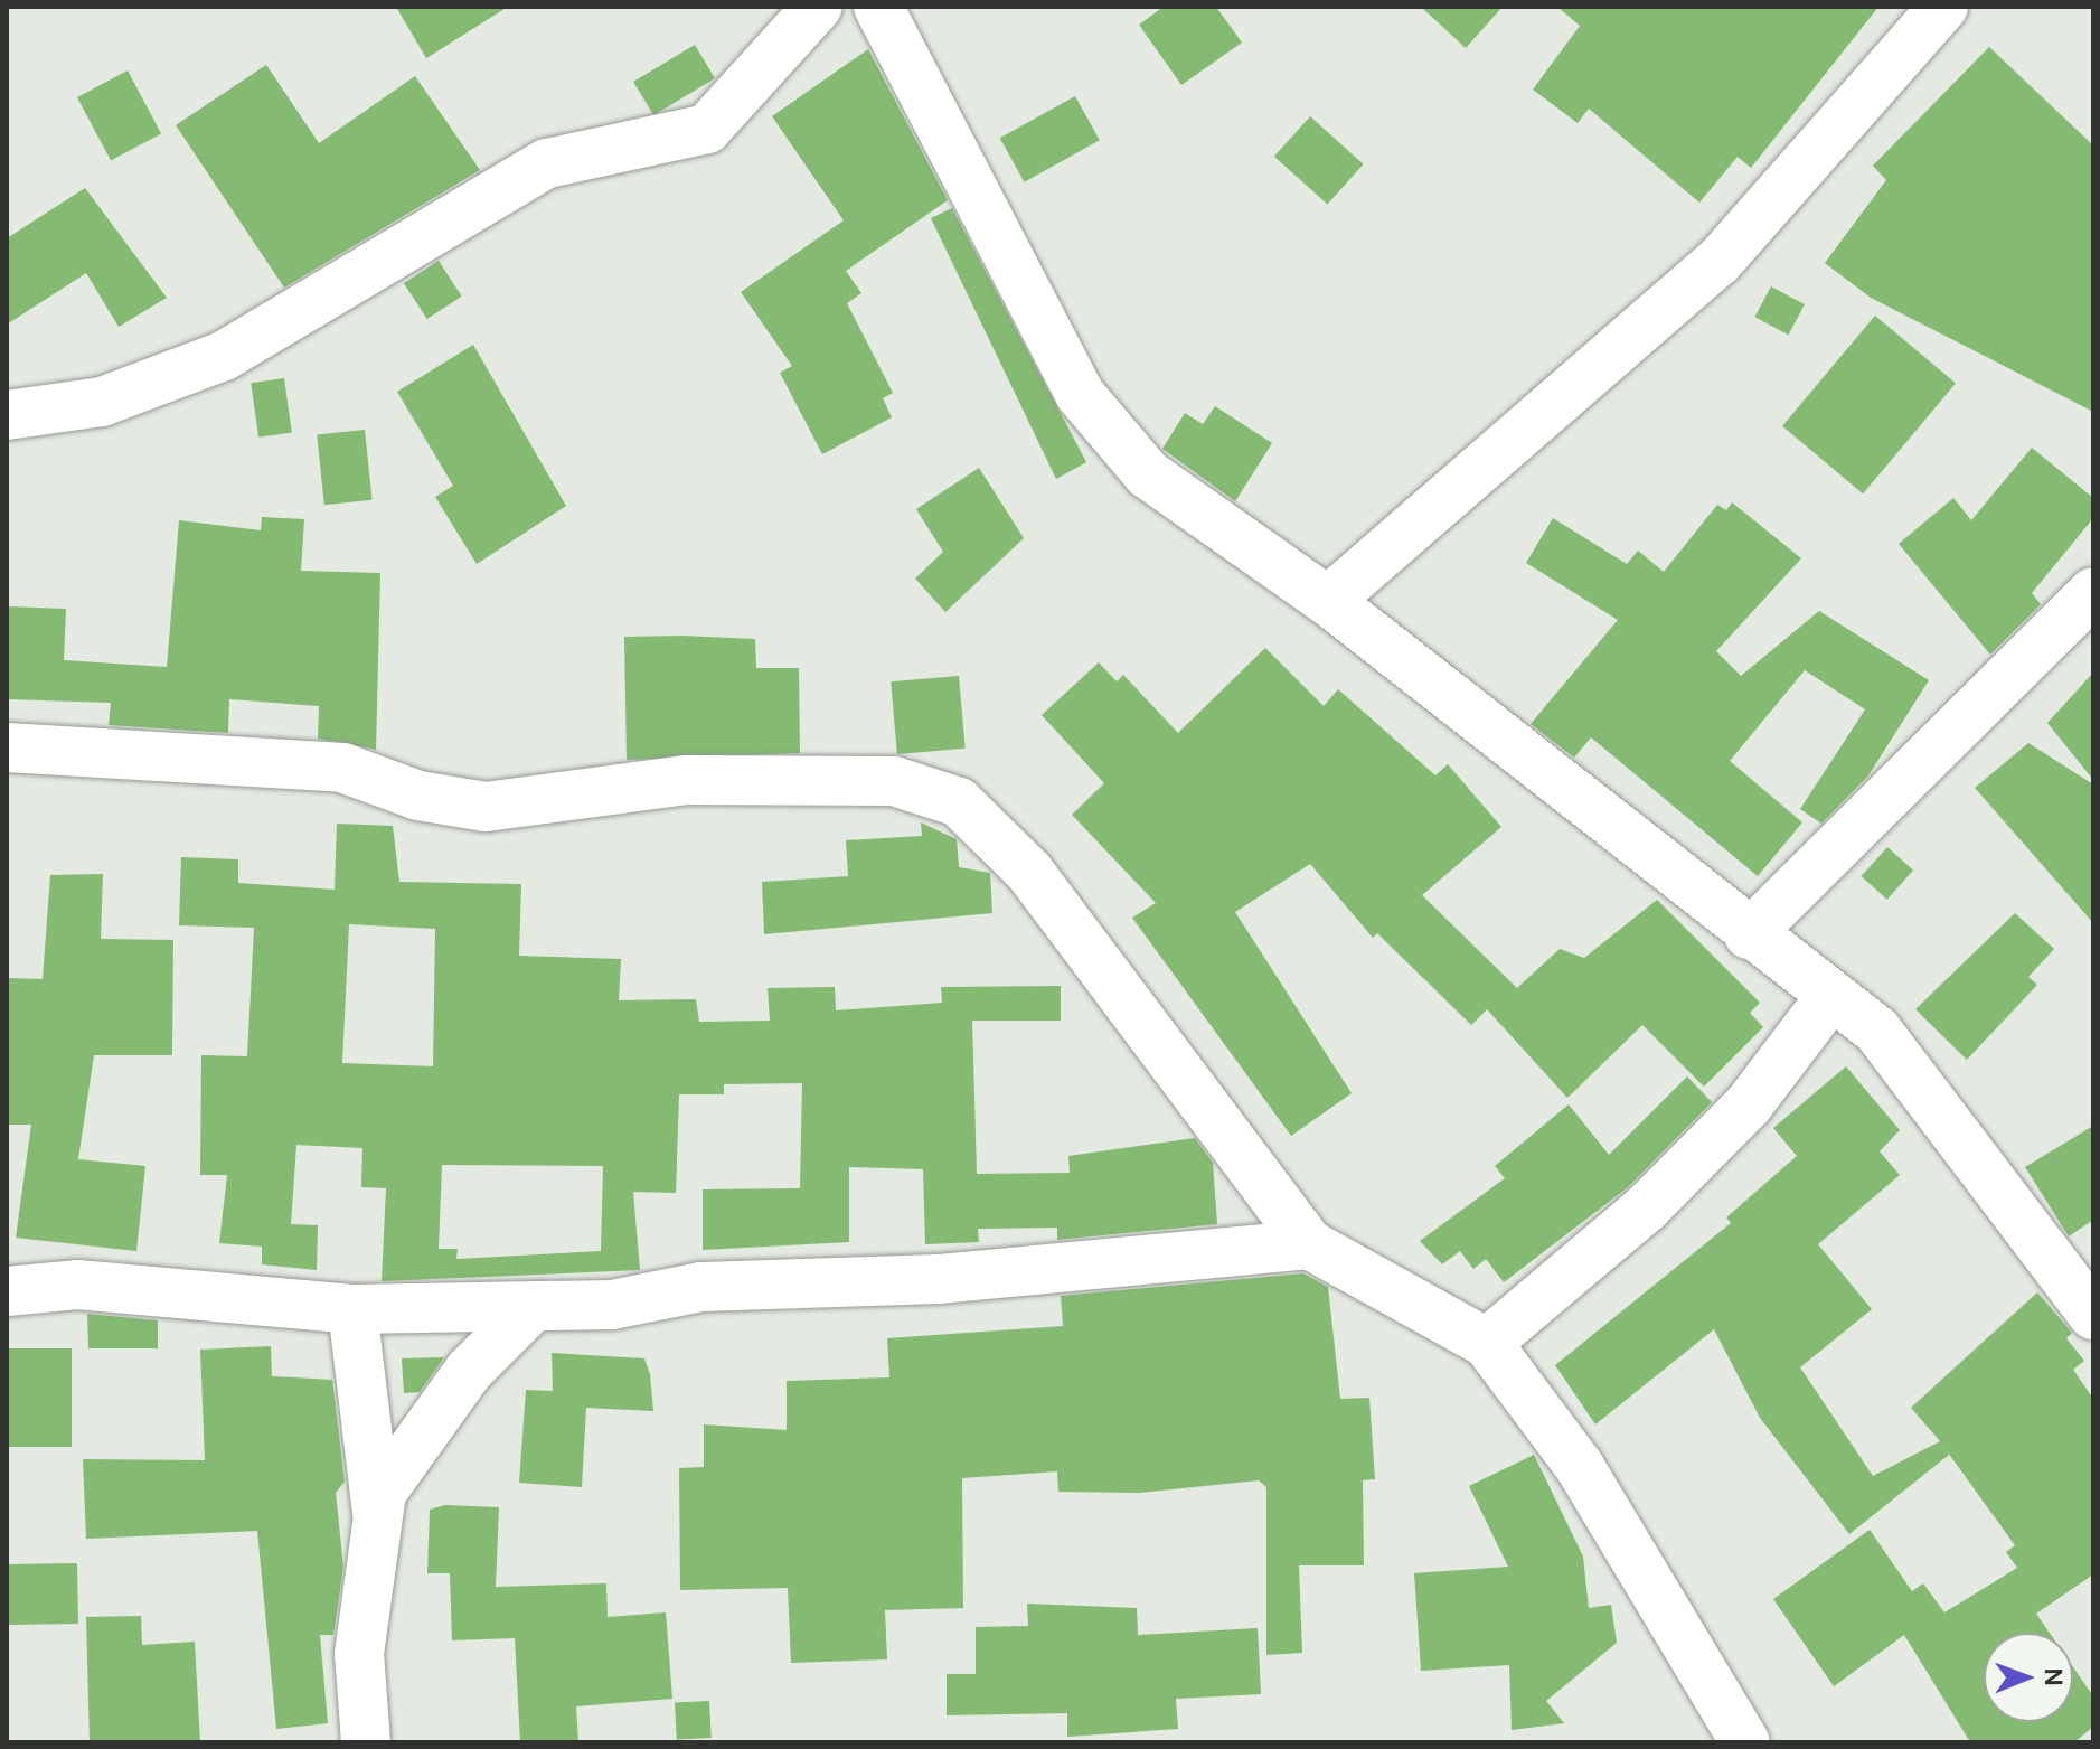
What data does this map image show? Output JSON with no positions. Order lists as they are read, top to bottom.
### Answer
{
  "north": "right"
}
